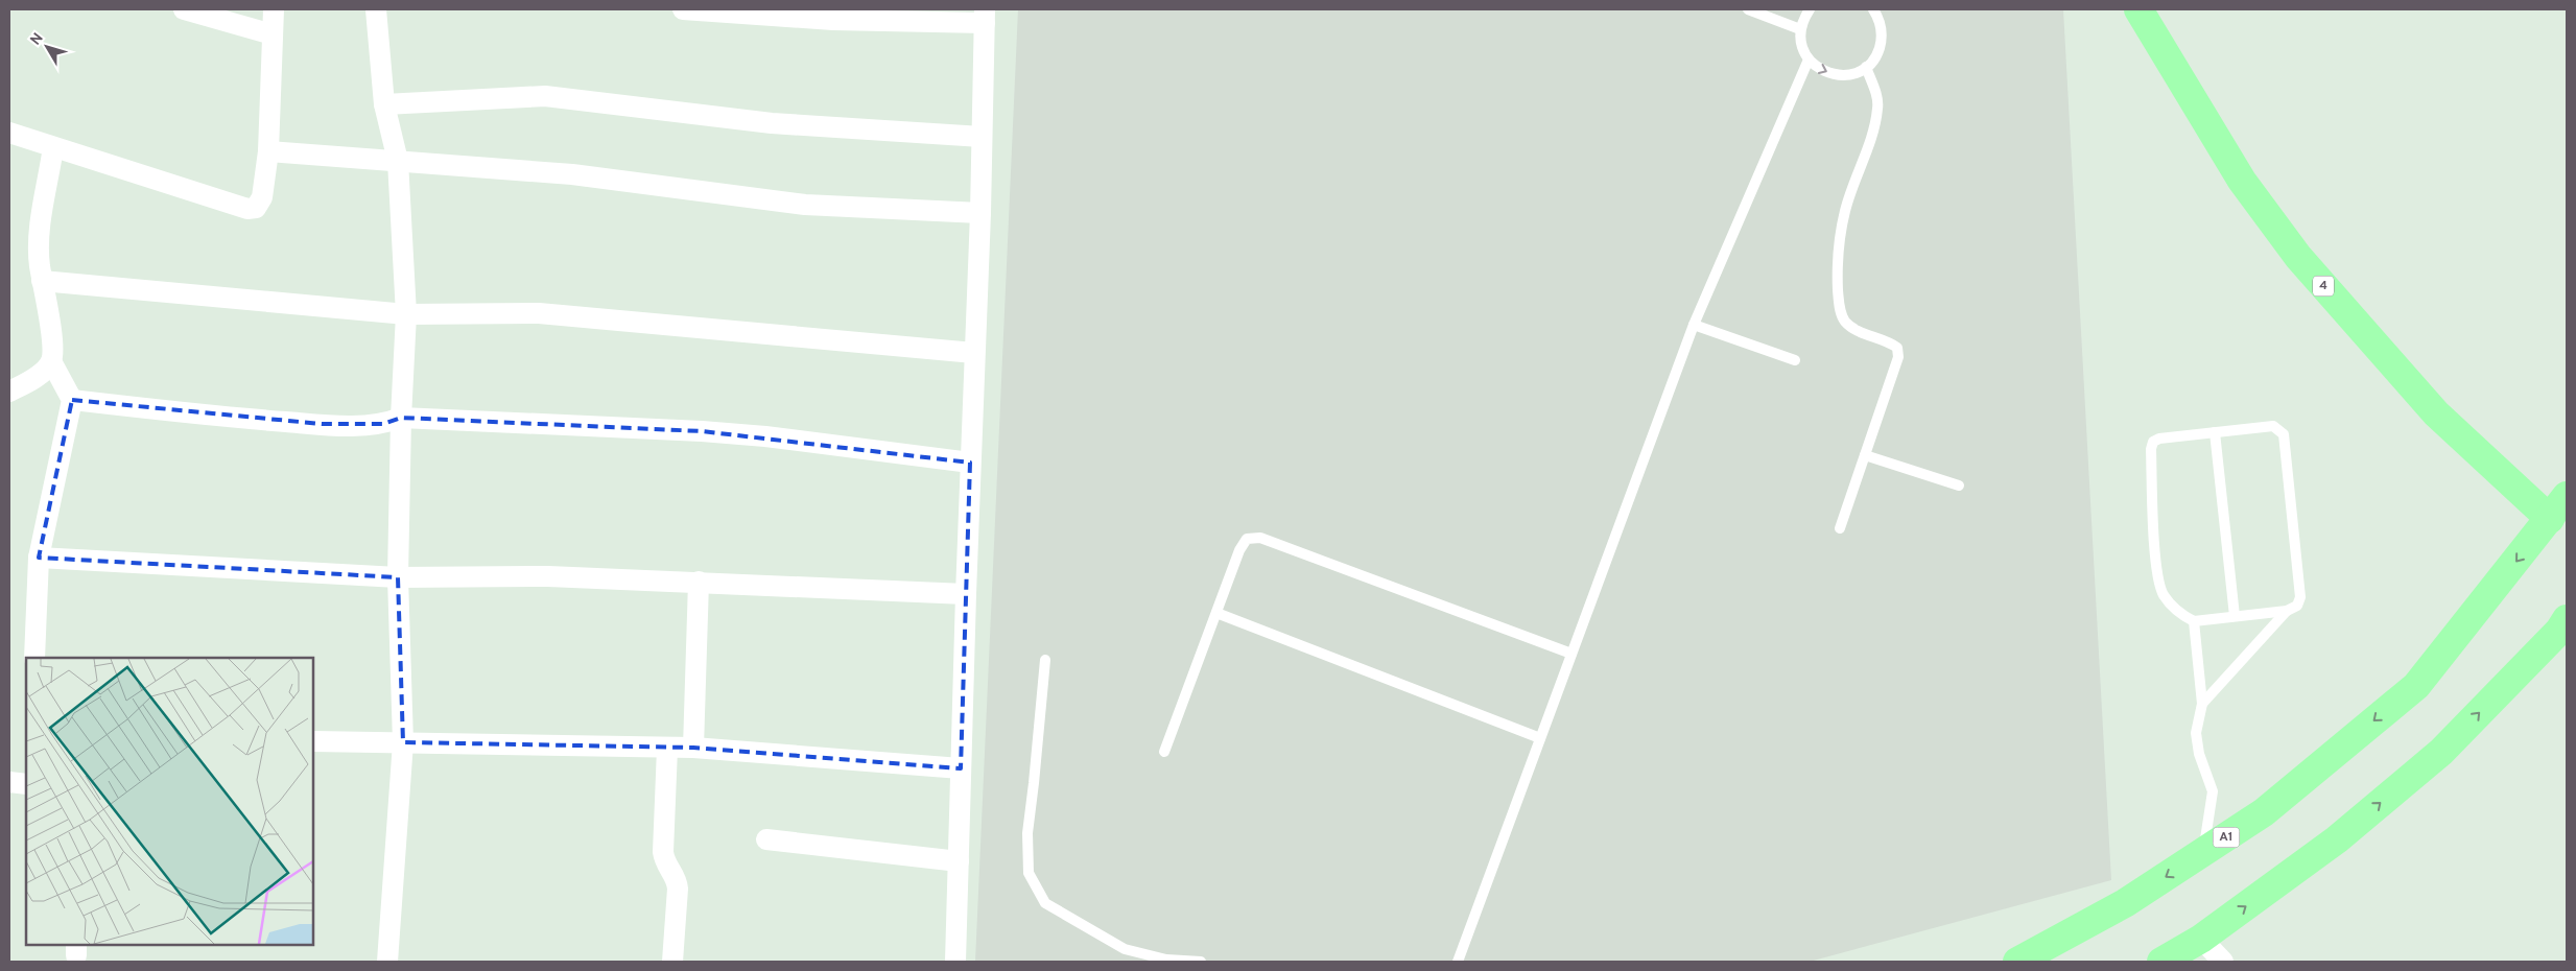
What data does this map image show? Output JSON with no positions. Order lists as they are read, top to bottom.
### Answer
{
  "streets": {
    "main road": ["4", "A1"]
  },
  "crossings": [
    ["4", "A1"]
  ],
  "north": "top left"
}
